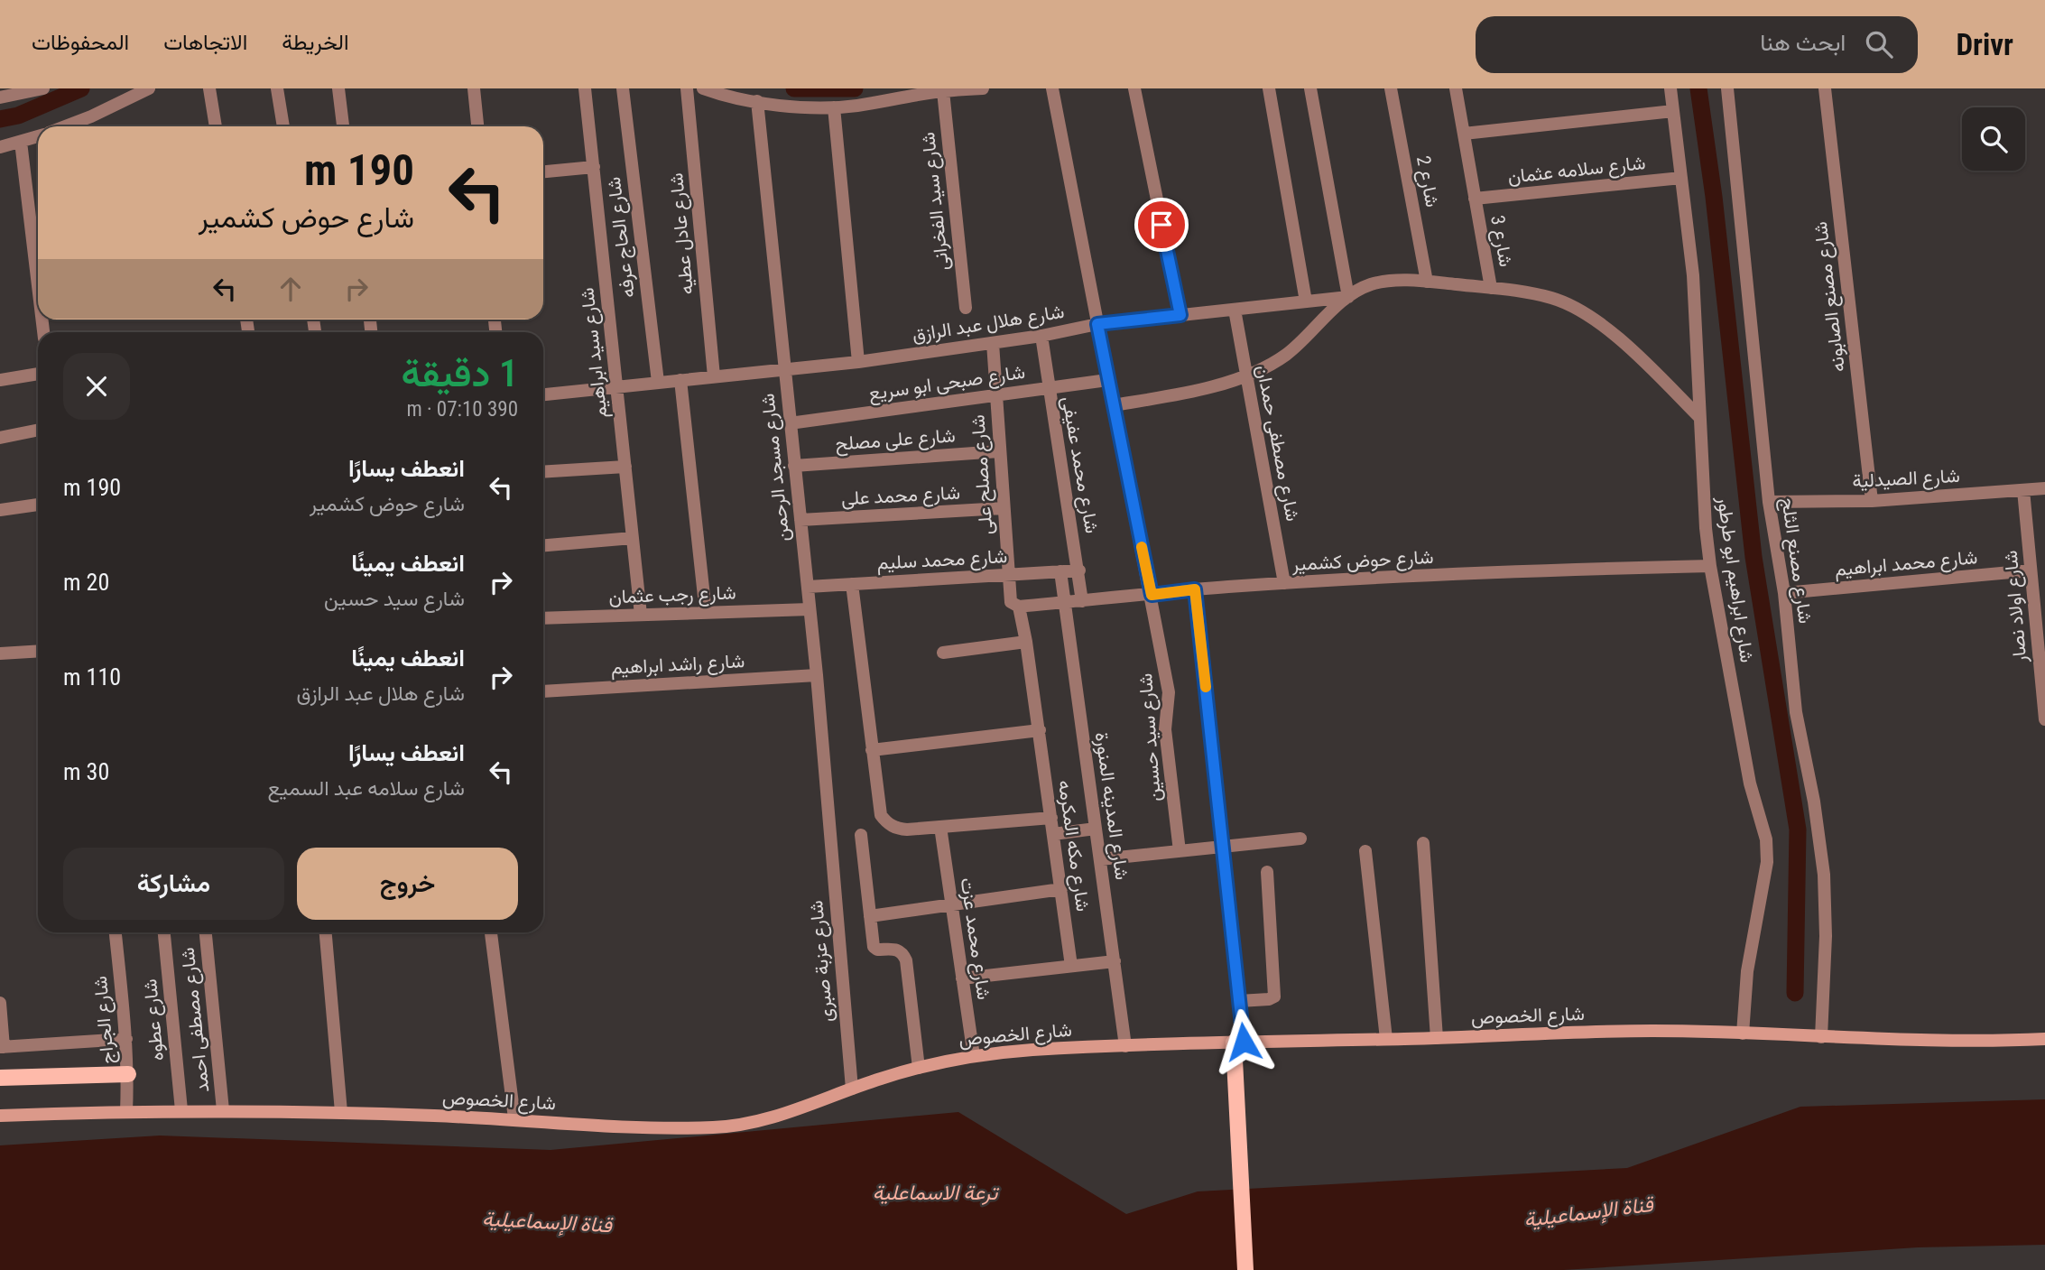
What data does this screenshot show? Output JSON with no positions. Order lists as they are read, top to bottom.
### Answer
{
  "streets": {
    "main road": ["شارع الخصوص"],
    "street": [
      "شارع سلامه عثمان",
      "شارع 2",
      "شارع سيد الفخرانى",
      "شارع عادل عطيه",
      "شارع الحاج عرفه",
      "شارع 3",
      "شارع مصنع الصابونه",
      "شارع هلال عبد الرازق",
      "شارع سيد ابراهيم",
      "شارع صبحى ابو سريع",
      "شارع على مصلح",
      "شارع مصطفى حمدان",
      "شارع محمد عفيفى",
      "شارع مسجد الرحمن",
      "شارع مصلح على",
      "شارع الصيدلية",
      "شارع محمد على",
      "شارع محمد سليم",
      "شارع حوض كشمير",
      "شارع مصنع الثلج",
      "شارع محمد ابراهيم",
      "شارع ابراهيم ابو طرطور",
      "شارع رجب عثمان",
      "شارع اولاد نصار",
      "شارع راشد ابراهيم",
      "شارع سيد حسين",
      "شارع المدينه المنورة",
      "شارع مكه المكرمه",
      "شارع محمد عزت",
      "شارع عزبة صبرى",
      "شارع الجراج",
      "شارع عطوه",
      "شارع مصطفى احمد"
    ]
  },
  "crossings": [
    ["شارع سلامه عثمان", "شارع 3"],
    ["شارع سلامه عثمان", "شارع ابراهيم ابو طرطور"],
    ["شارع عادل عطيه", "شارع هلال عبد الرازق"],
    ["شارع الحاج عرفه", "شارع هلال عبد الرازق"],
    ["شارع مصنع الصابونه", "شارع الصيدلية"],
    ["شارع هلال عبد الرازق", "شارع سيد ابراهيم"],
    ["شارع هلال عبد الرازق", "شارع مصطفى حمدان"],
    ["شارع هلال عبد الرازق", "شارع محمد عفيفى"],
    ["شارع هلال عبد الرازق", "شارع مسجد الرحمن"],
    ["شارع هلال عبد الرازق", "شارع مصلح على"],
    ["شارع هلال عبد الرازق", "شارع سيد حسين"],
    ["شارع سيد ابراهيم", "شارع رجب عثمان"],
    ["شارع صبحى ابو سريع", "شارع محمد عفيفى"],
    ["شارع صبحى ابو سريع", "شارع مسجد الرحمن"],
    ["شارع صبحى ابو سريع", "شارع مصلح على"],
    ["شارع صبحى ابو سريع", "شارع سيد حسين"],
    ["شارع على مصلح", "شارع مسجد الرحمن"],
    ["شارع على مصلح", "شارع مصلح على"],
    ["شارع مصطفى حمدان", "شارع حوض كشمير"],
    ["شارع محمد عفيفى", "شارع محمد سليم"],
    ["شارع محمد عفيفى", "شارع حوض كشمير"],
    ["شارع مسجد الرحمن", "شارع محمد على"],
    ["شارع مسجد الرحمن", "شارع محمد سليم"],
    ["شارع مسجد الرحمن", "شارع رجب عثمان"],
    ["شارع مسجد الرحمن", "شارع راشد ابراهيم"],
    ["شارع مسجد الرحمن", "شارع عزبة صبرى"],
    ["شارع مصلح على", "شارع محمد على"],
    ["شارع مصلح على", "شارع محمد سليم"],
    ["شارع مصلح على", "شارع حوض كشمير"],
    ["شارع مصلح على", "شارع مكه المكرمه"],
    ["شارع الصيدلية", "شارع مصنع الثلج"],
    ["شارع الصيدلية", "شارع اولاد نصار"],
    ["شارع محمد سليم", "شارع المدينه المنورة"],
    ["شارع حوض كشمير", "شارع ابراهيم ابو طرطور"],
    ["شارع حوض كشمير", "شارع سيد حسين"],
    ["شارع حوض كشمير", "شارع المدينه المنورة"],
    ["شارع حوض كشمير", "شارع مكه المكرمه"],
    ["شارع مصنع الثلج", "شارع محمد ابراهيم"],
    ["شارع مصنع الثلج", "شارع الخصوص"],
    ["شارع محمد ابراهيم", "شارع اولاد نصار"],
    ["شارع ابراهيم ابو طرطور", "شارع الخصوص"],
    ["شارع المدينه المنورة", "شارع الخصوص"],
    ["شارع محمد عزت", "شارع الخصوص"],
    ["شارع عزبة صبرى", "شارع الخصوص"],
    ["شارع الخصوص", "شارع الجراج"],
    ["شارع الخصوص", "شارع عطوه"],
    ["شارع الخصوص", "شارع مصطفى احمد"]
  ],
  "water": ["ترعة الاسماعلية", "قناة الإسماعيلية"],
  "page": {
    "header": "Drivr",
    "search": "ابحث هنا",
    "nav": ["الخريطة", "الاتجاهات", "المحفوظات"],
    "turn": ["190 m", "شارع حوض كشمير"],
    "heading": ["1 دقيقة", "390 m · 07:10"],
    "list": [
      {
        "name": "انعطف يسارًا",
        "note": "شارع حوض كشمير",
        "value": "190 m"
      },
      {
        "name": "انعطف يمينًا",
        "note": "شارع سيد حسين",
        "value": "20 m"
      },
      {
        "name": "انعطف يمينًا",
        "note": "شارع هلال عبد الرازق",
        "value": "110 m"
      },
      {
        "name": "انعطف يسارًا",
        "note": "شارع سلامه عبد السميع",
        "value": "30 m"
      }
    ],
    "buttons": ["خروج", "مشاركة"]
  }
}
